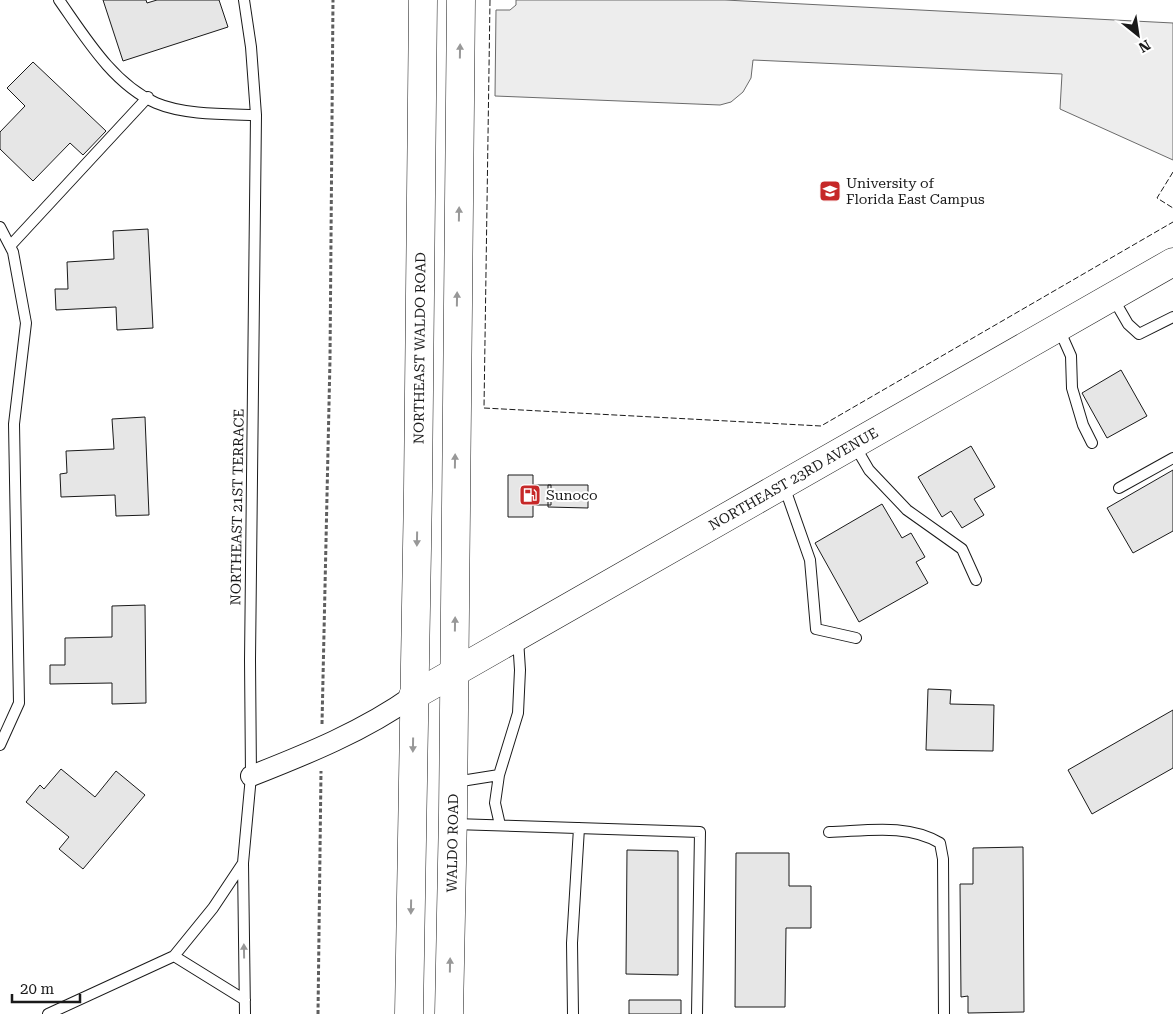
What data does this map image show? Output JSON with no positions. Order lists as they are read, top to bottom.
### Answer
{
  "streets": {
    "main road": ["NORTHEAST WALDO ROAD", "NORTHEAST 23RD AVENUE", "WALDO ROAD"],
    "lane": ["NORTHEAST 21ST TERRACE"]
  },
  "crossings": [
    ["NORTHEAST WALDO ROAD", "NORTHEAST 23RD AVENUE"],
    ["NORTHEAST 23RD AVENUE", "WALDO ROAD"]
  ],
  "places": {
    "school or university": ["University of Florida East Campus"],
    "fuel station": ["Sunoco"]
  },
  "scale_bar": "20 m",
  "north": "bottom right"
}
